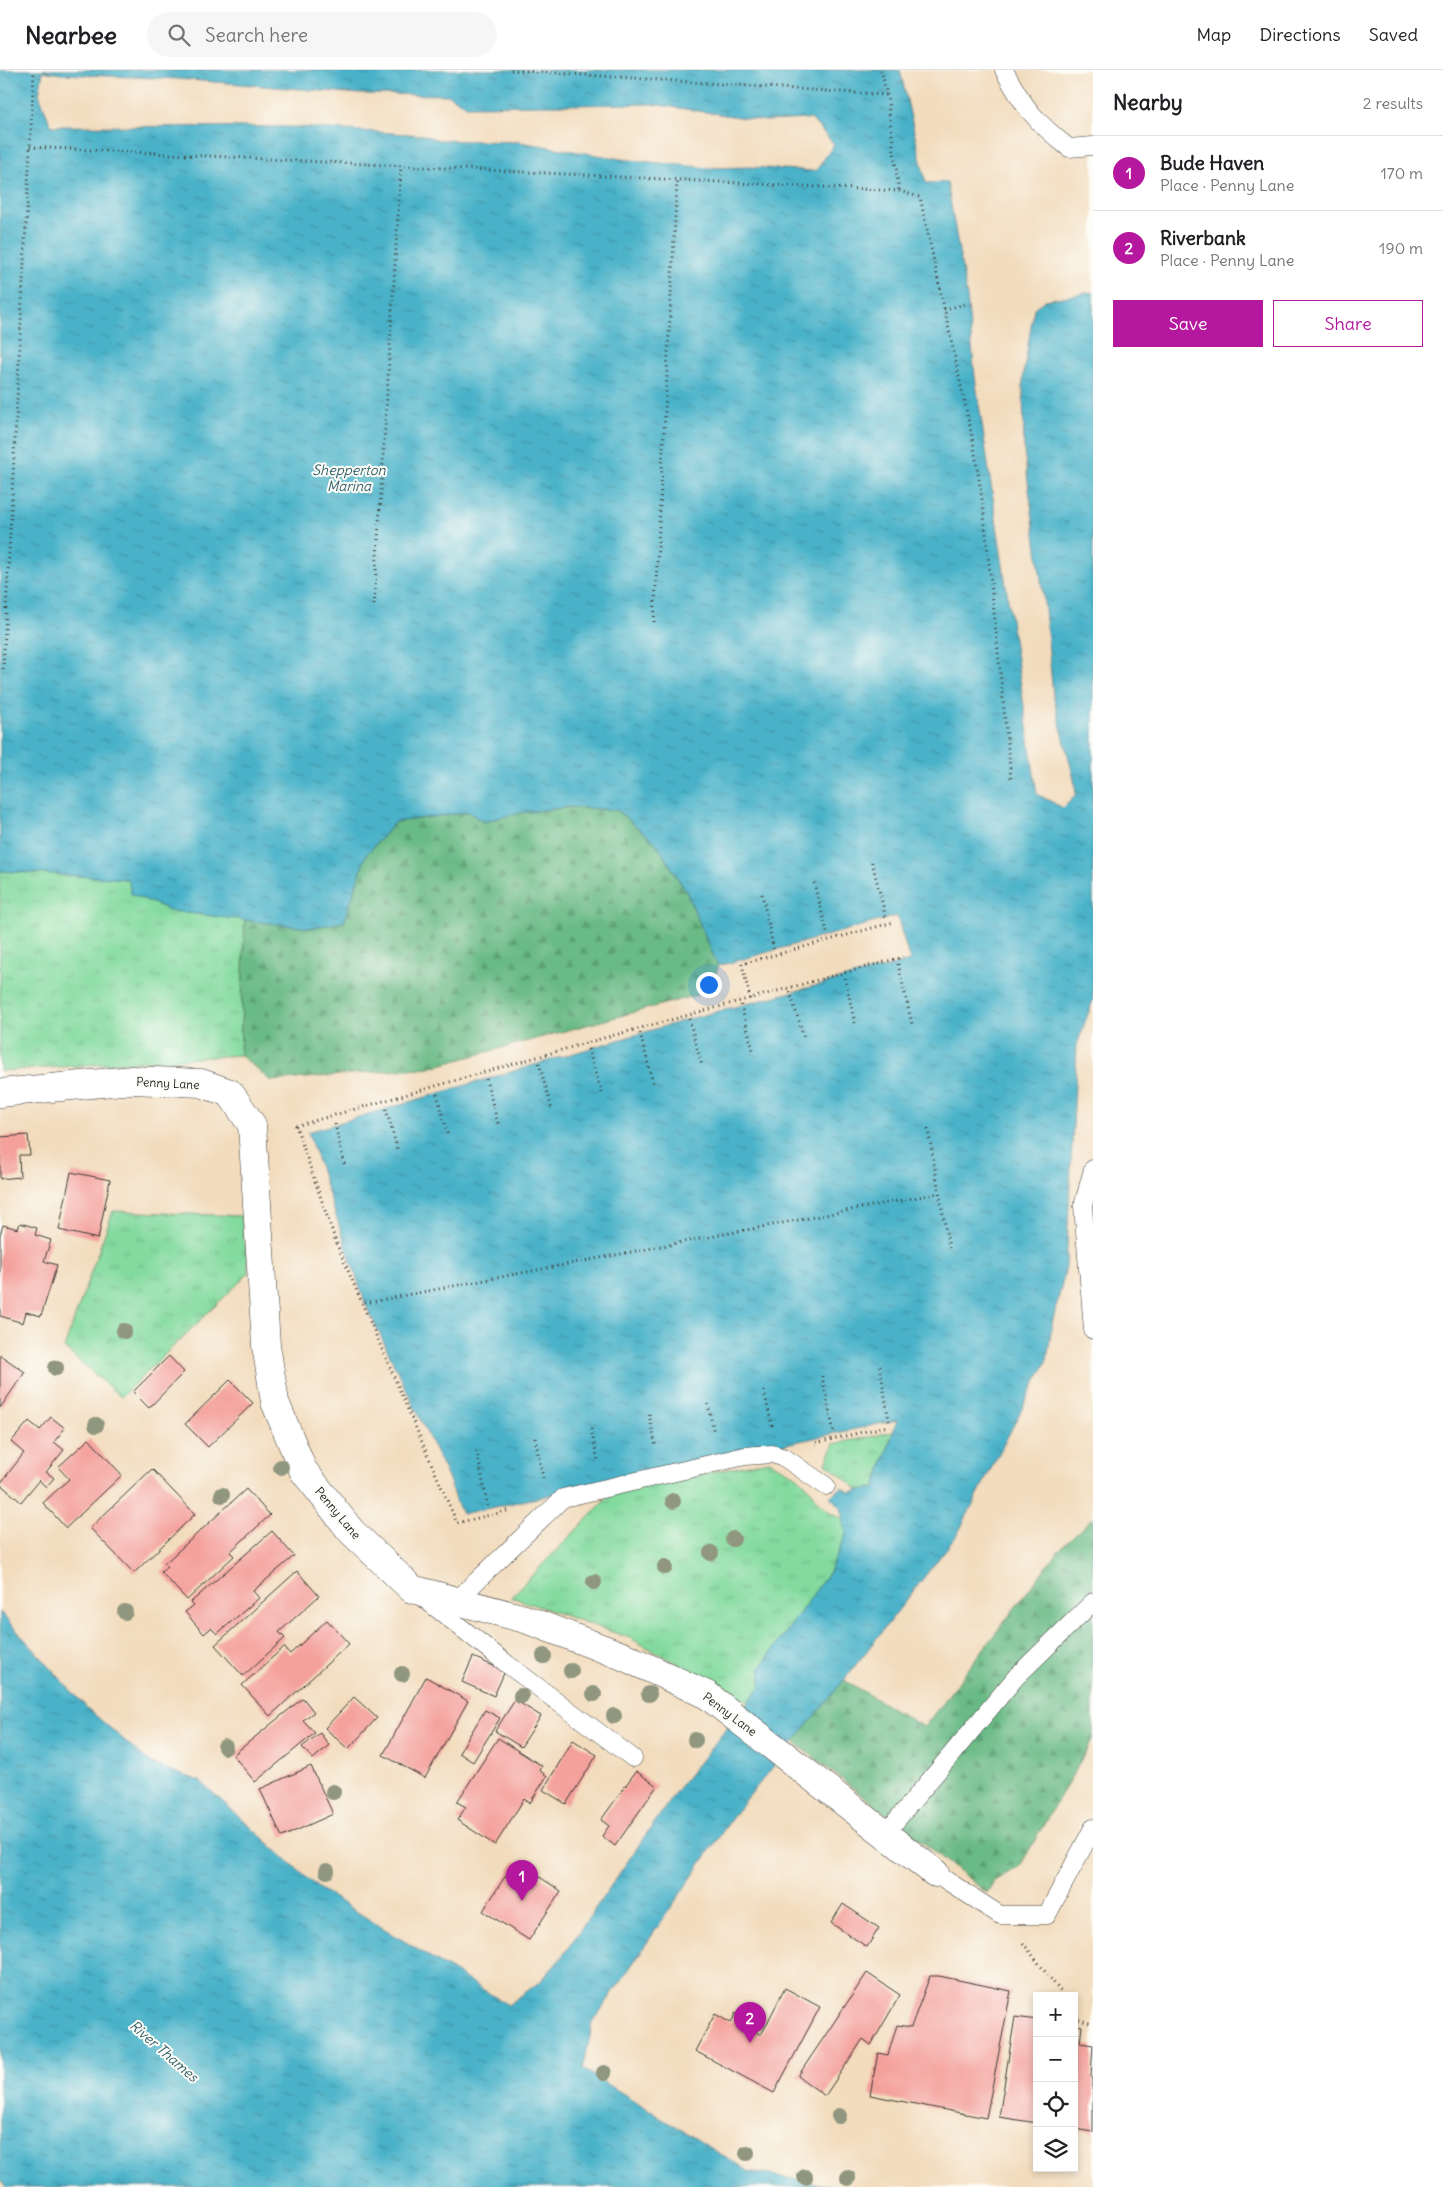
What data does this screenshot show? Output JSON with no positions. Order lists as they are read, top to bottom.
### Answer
{
  "streets": {
    "street": ["Penny Lane"]
  },
  "water": ["Shepperton Marina", "River Thames"],
  "page": {
    "header": "Nearbee",
    "search": "Search here",
    "nav": ["Map", "Directions", "Saved"],
    "heading": ["Nearby", "2 results"],
    "list": [
      {
        "mark": "1",
        "name": "Bude Haven",
        "note": "Place · Penny Lane",
        "value": "170 m"
      },
      {
        "mark": "2",
        "name": "Riverbank",
        "note": "Place · Penny Lane",
        "value": "190 m"
      }
    ],
    "buttons": ["Save", "Share"],
    "pins": ["1", "2"],
    "map_buttons": ["+", "−"]
  }
}
